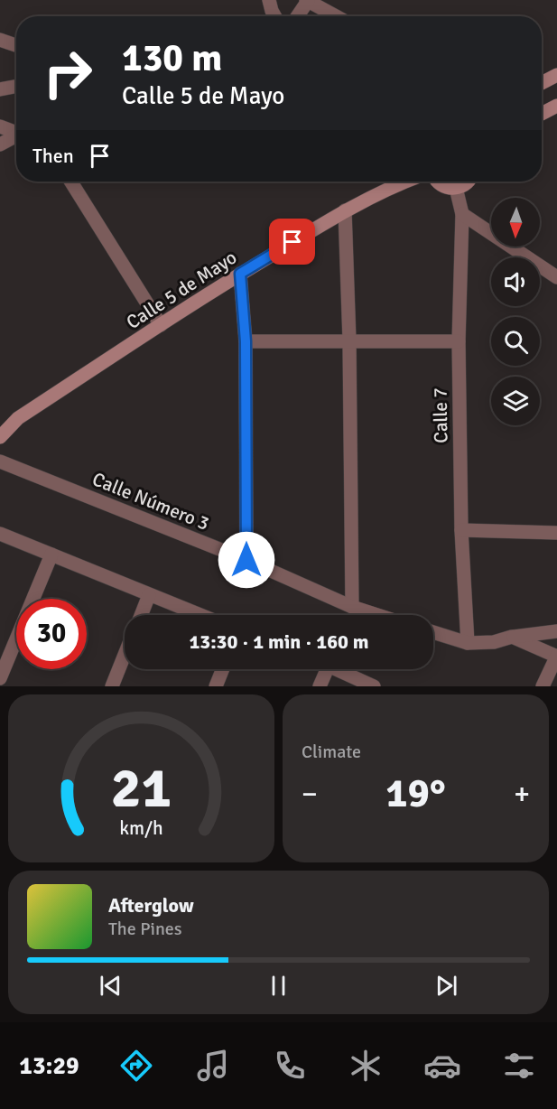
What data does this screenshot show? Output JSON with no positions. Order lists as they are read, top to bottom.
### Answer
{
  "streets": {
    "street": ["Calle 5 de Mayo", "Calle 7", "Calle Número 3"]
  },
  "north": "bottom",
  "page": {
    "turn": ["130 m", "Calle 5 de Mayo"],
    "then": "Then",
    "limit": "30",
    "trip": "13:30 · 1 min · 160 m",
    "tile": "Climate",
    "heat": ["−", "19°", "+"],
    "song": ["Afterglow", "The Pines"],
    "tabs": "13:29",
    "gauge": ["21", "km/h"]
  }
}
